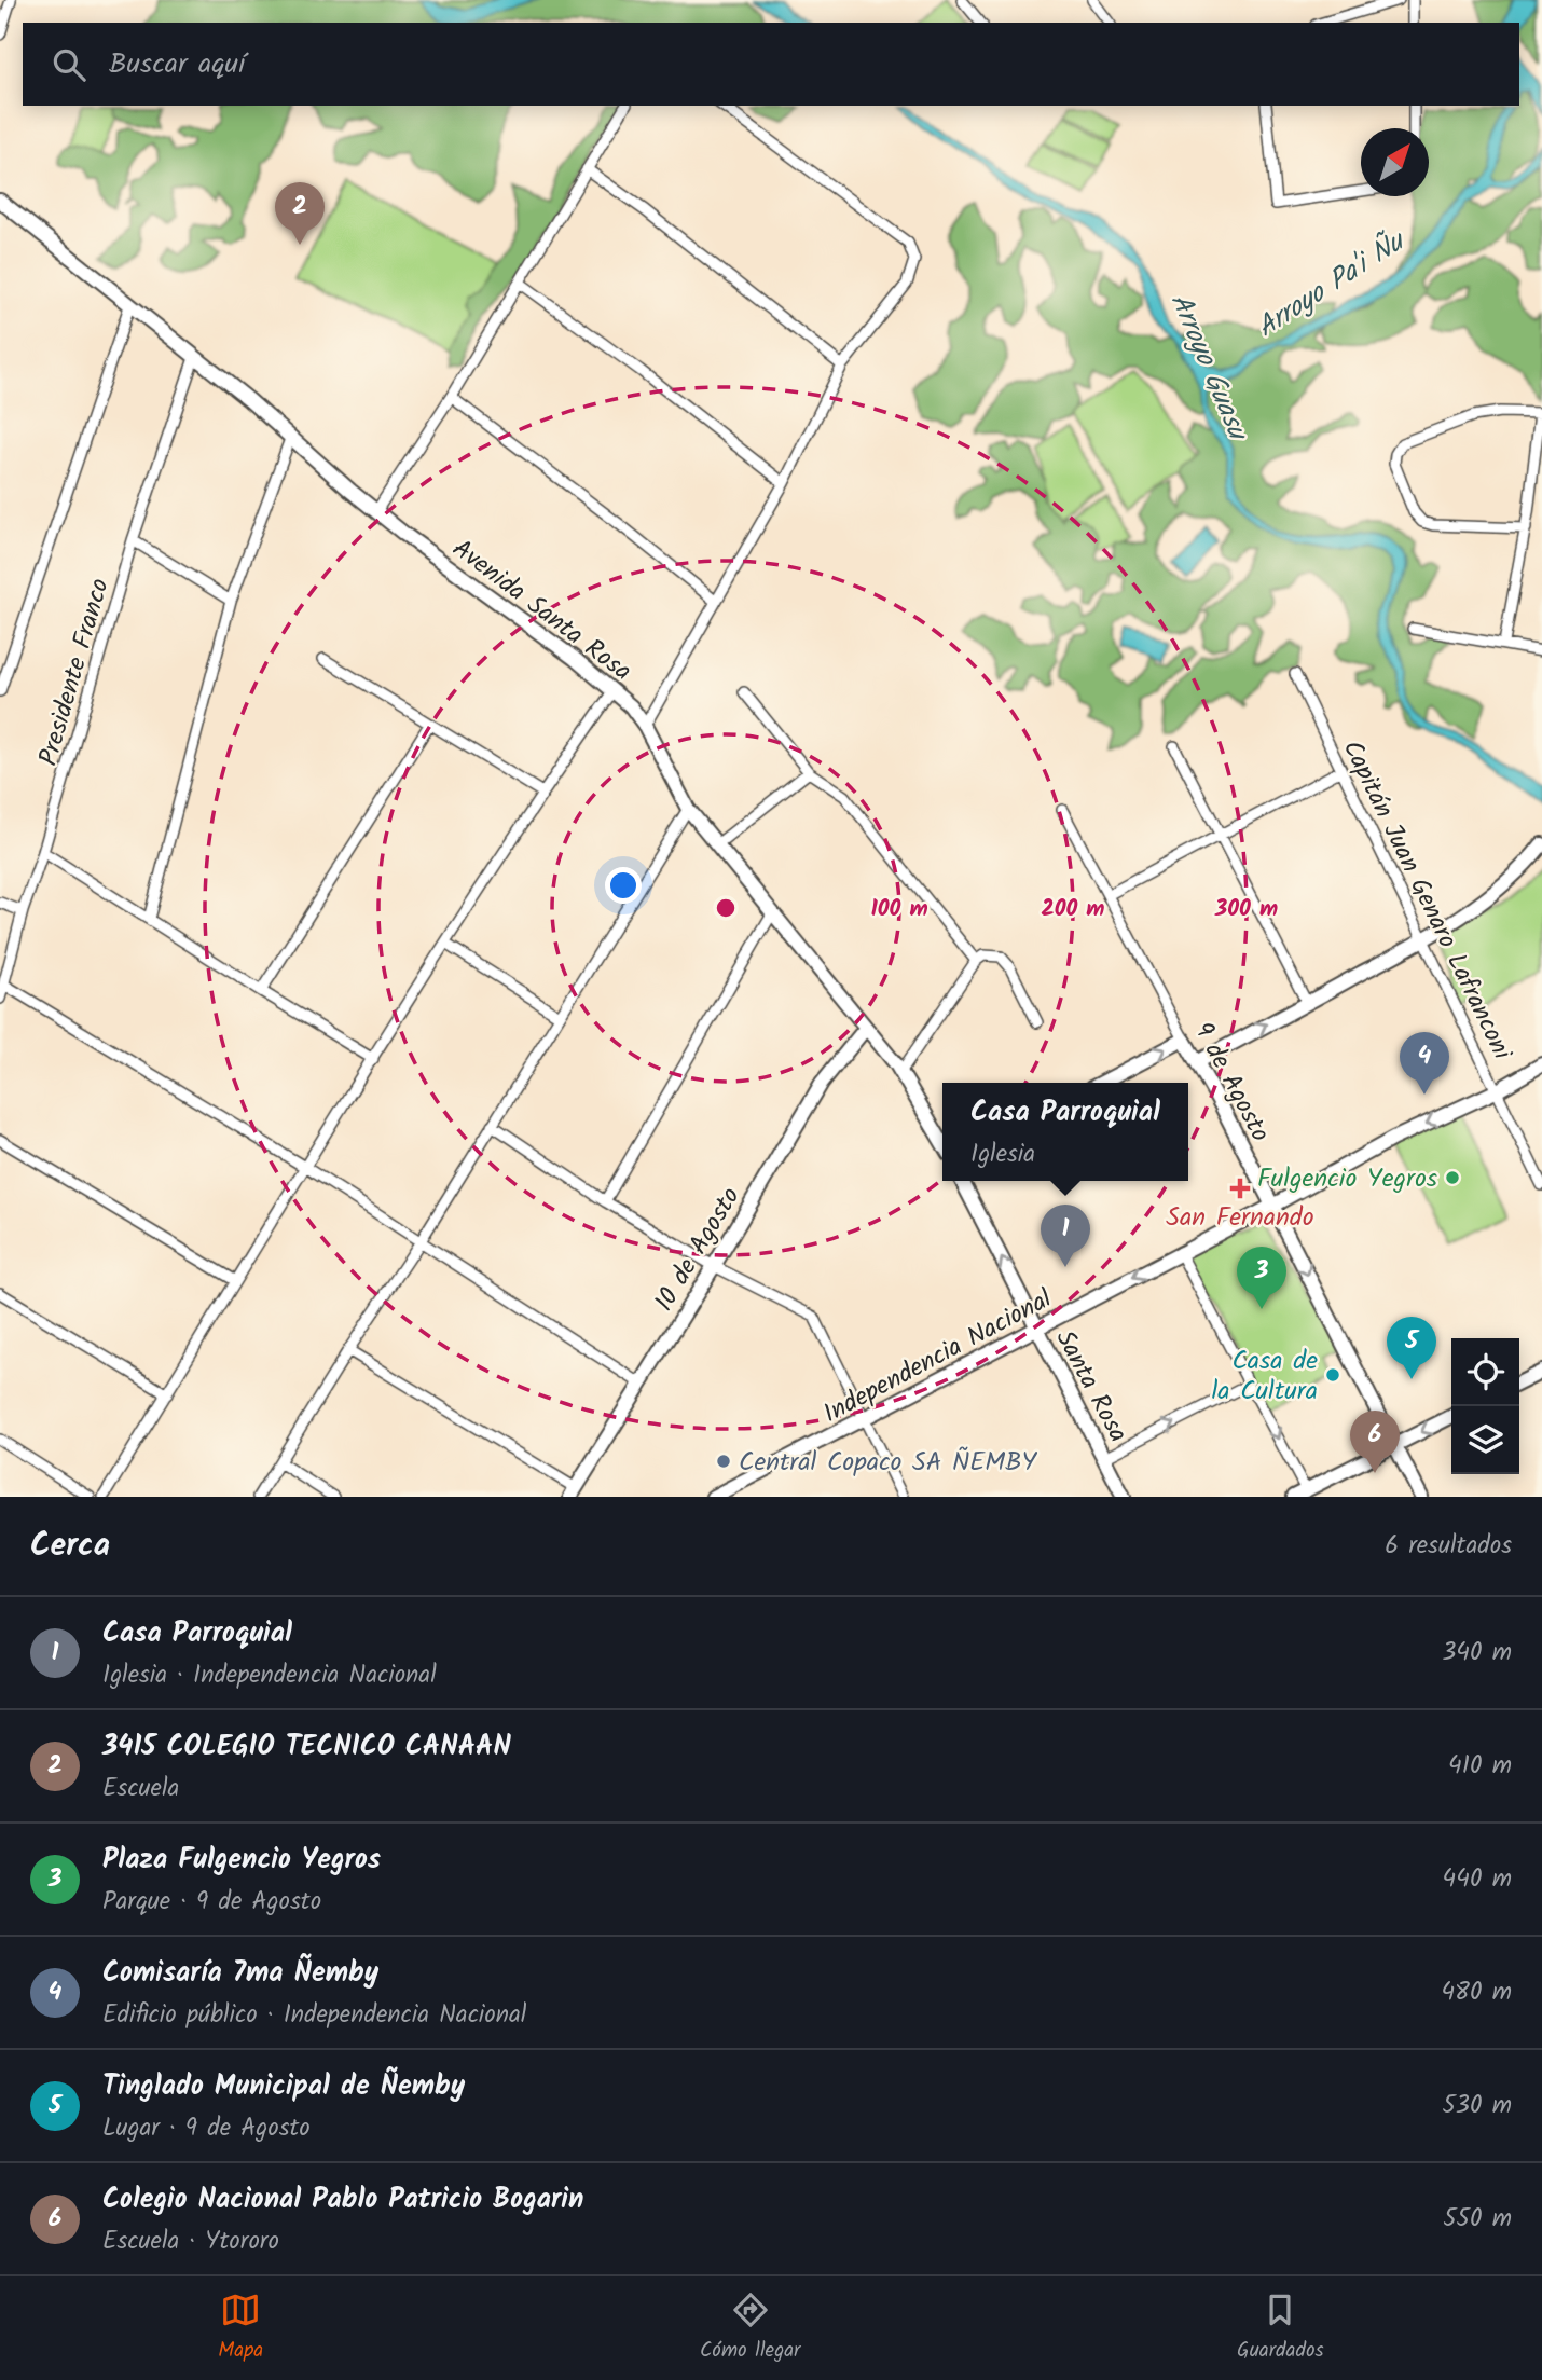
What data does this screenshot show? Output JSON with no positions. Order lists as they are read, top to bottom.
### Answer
{
  "streets": {
    "street": [
      "Avenida Santa Rosa",
      "Presidente Franco",
      "Capitán Juan Genaro Lafranconi",
      "9 de Agosto",
      "10 de Agosto",
      "Independencia Nacional",
      "Santa Rosa"
    ]
  },
  "crossings": [
    ["Avenida Santa Rosa", "Presidente Franco"],
    ["Avenida Santa Rosa", "10 de Agosto"],
    ["Capitán Juan Genaro Lafranconi", "Independencia Nacional"],
    ["9 de Agosto", "Independencia Nacional"],
    ["Independencia Nacional", "Santa Rosa"]
  ],
  "one_way": ["Independencia Nacional", "Santa Rosa"],
  "water": ["Arroyo Pa'i Ñu", "Arroyo Guasu"],
  "places": {
    "other": ["Fulgencio Yegros", "Casa de la Cultura", "Central Copaco SA ÑEMBY"],
    "health": ["San Fernando"]
  },
  "north": "top right",
  "page": {
    "search": "Buscar aquí",
    "pins": [
      "2",
      "4",
      "1",
      "3",
      "5",
      "6"
    ],
    "popup": ["Casa Parroquial", "Iglesia"],
    "heading": ["Cerca", "6 resultados"],
    "list": [
      {
        "mark": "1",
        "name": "Casa Parroquial",
        "note": "Iglesia · Independencia Nacional",
        "value": "340 m"
      },
      {
        "mark": "2",
        "name": "3415 COLEGIO TECNICO CANAAN",
        "note": "Escuela",
        "value": "410 m"
      },
      {
        "mark": "3",
        "name": "Plaza Fulgencio Yegros",
        "note": "Parque · 9 de Agosto",
        "value": "440 m"
      },
      {
        "mark": "4",
        "name": "Comisaría 7ma Ñemby",
        "note": "Edificio público · Independencia Nacional",
        "value": "480 m"
      },
      {
        "mark": "5",
        "name": "Tinglado Municipal de Ñemby",
        "note": "Lugar · 9 de Agosto",
        "value": "530 m"
      },
      {
        "mark": "6",
        "name": "Colegio Nacional Pablo Patricio Bogarin",
        "note": "Escuela · Ytororo",
        "value": "550 m"
      }
    ],
    "nav": ["Mapa", "Cómo llegar", "Guardados"]
  },
  "rings": ["100 m", "200 m", "300 m"]
}
